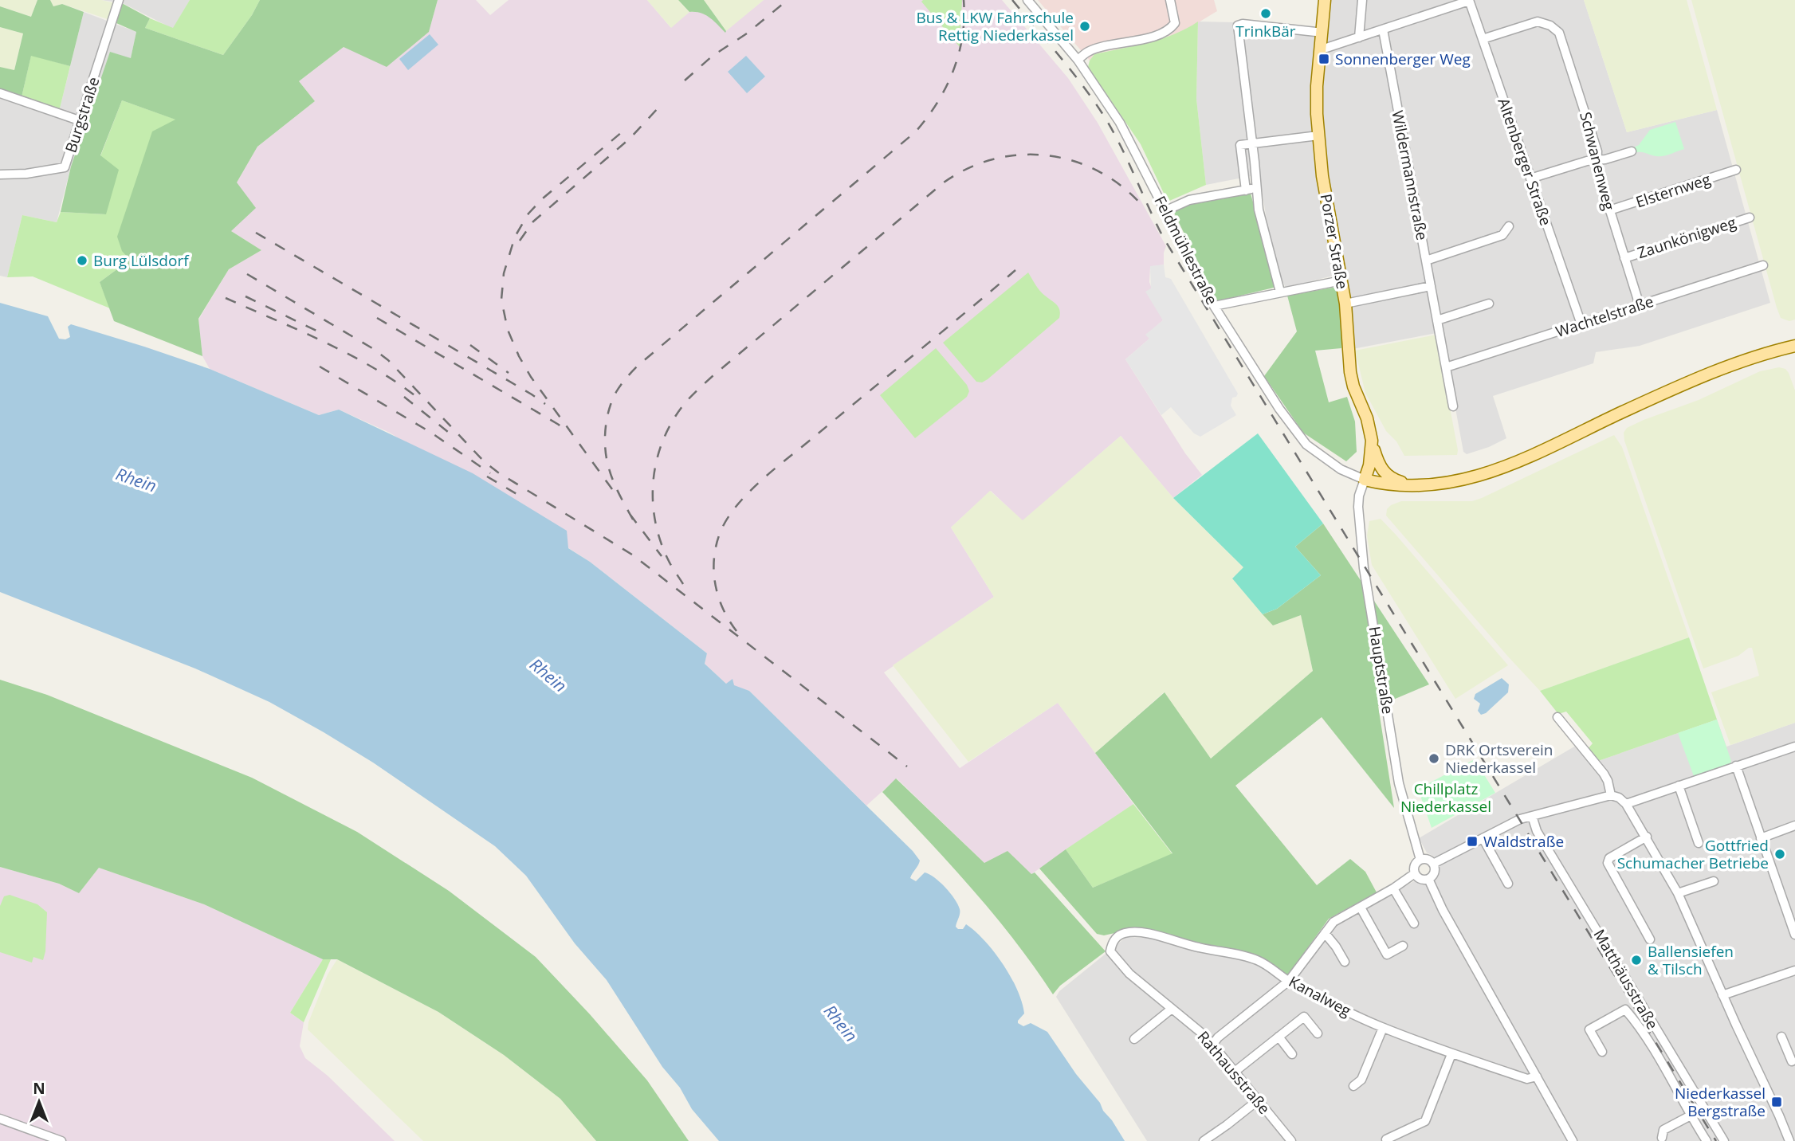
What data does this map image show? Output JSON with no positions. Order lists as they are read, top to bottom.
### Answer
{
  "streets": {
    "main road": ["Porzer Straße"],
    "street": [
      "Burgstraße",
      "Schwanenweg",
      "Altenberger Straße",
      "Wildermannstraße",
      "Elsternweg",
      "Zaunkönigweg",
      "Feldmühlestraße",
      "Wachtelstraße",
      "Hauptstraße",
      "Matthäusstraße",
      "Kanalweg",
      "Rathausstraße"
    ]
  },
  "crossings": [
    ["Schwanenweg", "Altenberger Straße"],
    ["Schwanenweg", "Elsternweg"],
    ["Schwanenweg", "Zaunkönigweg"],
    ["Schwanenweg", "Wachtelstraße"],
    ["Altenberger Straße", "Wachtelstraße"],
    ["Wildermannstraße", "Wachtelstraße"],
    ["Porzer Straße", "Feldmühlestraße"],
    ["Porzer Straße", "Hauptstraße"],
    ["Feldmühlestraße", "Hauptstraße"],
    ["Kanalweg", "Rathausstraße"]
  ],
  "water": ["Rhein"],
  "parks": ["Chillplatz Niederkassel"],
  "places": {
    "other": [
      "TrinkBär",
      "Bus & LKW Fahrschule Rettig Niederkassel",
      "Burg Lülsdorf",
      "DRK Ortsverein Niederkassel",
      "Gottfried Schumacher Betriebe",
      "Ballensiefen & Tilsch"
    ],
    "transit": ["Sonnenberger Weg", "Waldstraße", "Niederkassel Bergstraße"]
  },
  "north": "top"
}
